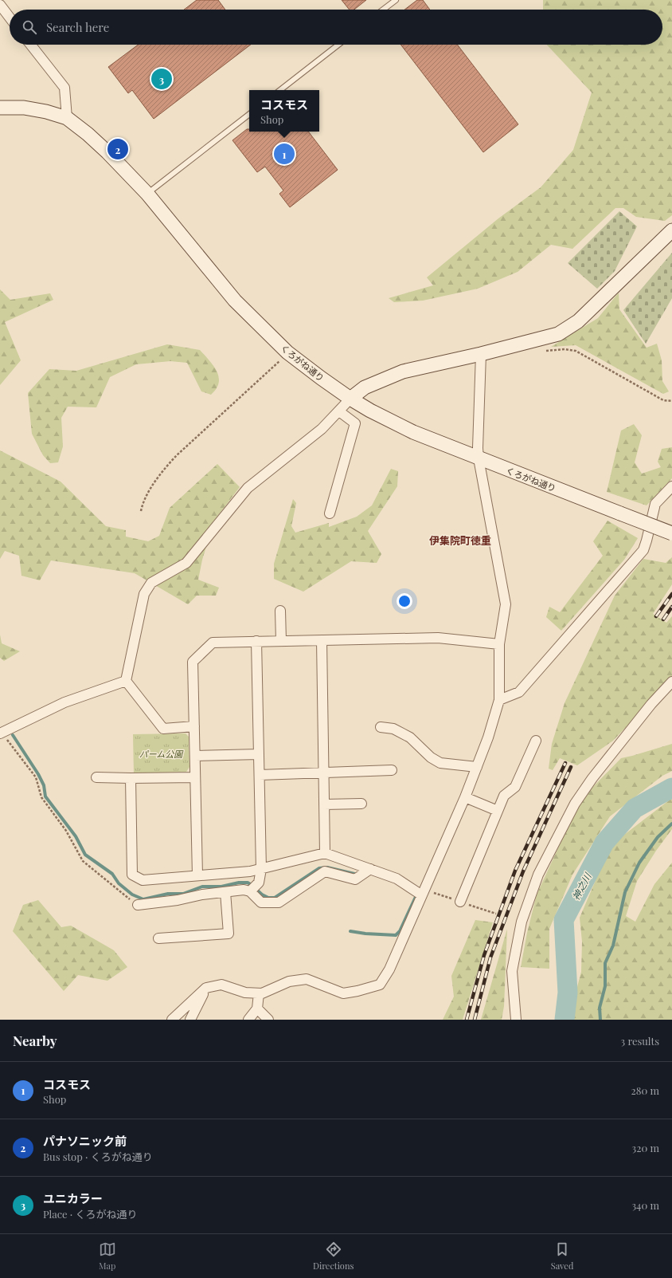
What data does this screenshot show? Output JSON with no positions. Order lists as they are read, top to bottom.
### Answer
{
  "streets": {
    "street": ["くろがね通り"]
  },
  "districts": ["伊集院町徳重"],
  "water": ["神之川"],
  "parks": ["パーム公園"],
  "page": {
    "search": "Search here",
    "pins": ["3", "2", "1"],
    "popup": ["コスモス", "Shop"],
    "heading": ["Nearby", "3 results"],
    "list": [
      {
        "mark": "1",
        "name": "コスモス",
        "note": "Shop",
        "value": "280 m"
      },
      {
        "mark": "2",
        "name": "パナソニック前",
        "note": "Bus stop · くろがね通り",
        "value": "320 m"
      },
      {
        "mark": "3",
        "name": "ユニカラー",
        "note": "Place · くろがね通り",
        "value": "340 m"
      }
    ],
    "nav": ["Map", "Directions", "Saved"]
  }
}
